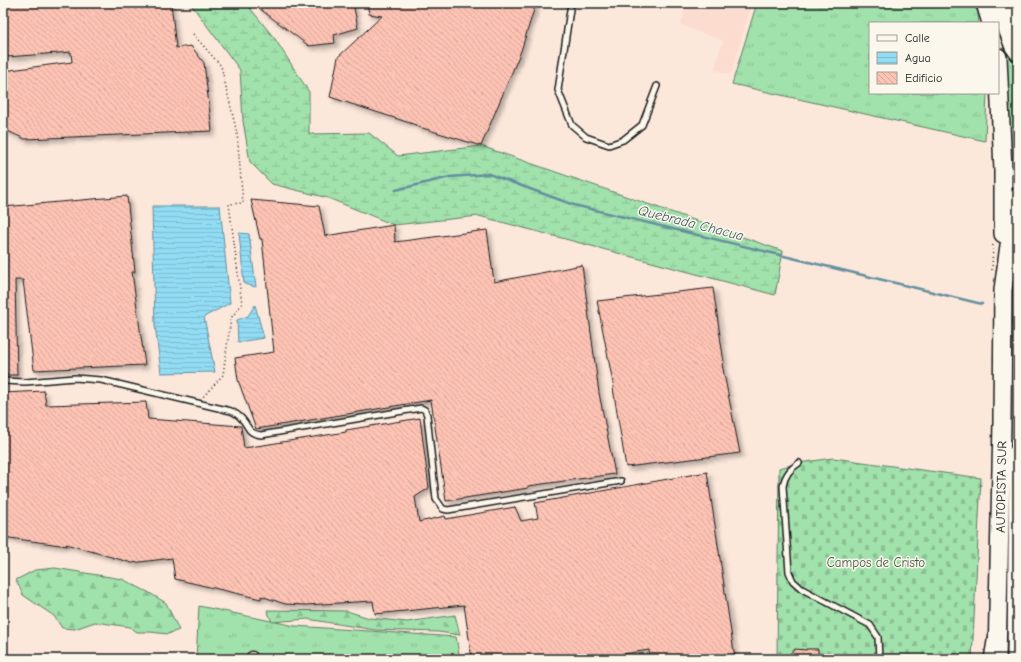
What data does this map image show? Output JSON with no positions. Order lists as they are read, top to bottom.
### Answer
{
  "streets": {
    "highway": ["AUTOPISTA SUR"]
  },
  "water": ["Quebrada Chacua"],
  "parks": ["Campos de Cristo"],
  "legend": ["Calle", "Agua", "Edificio"]
}
